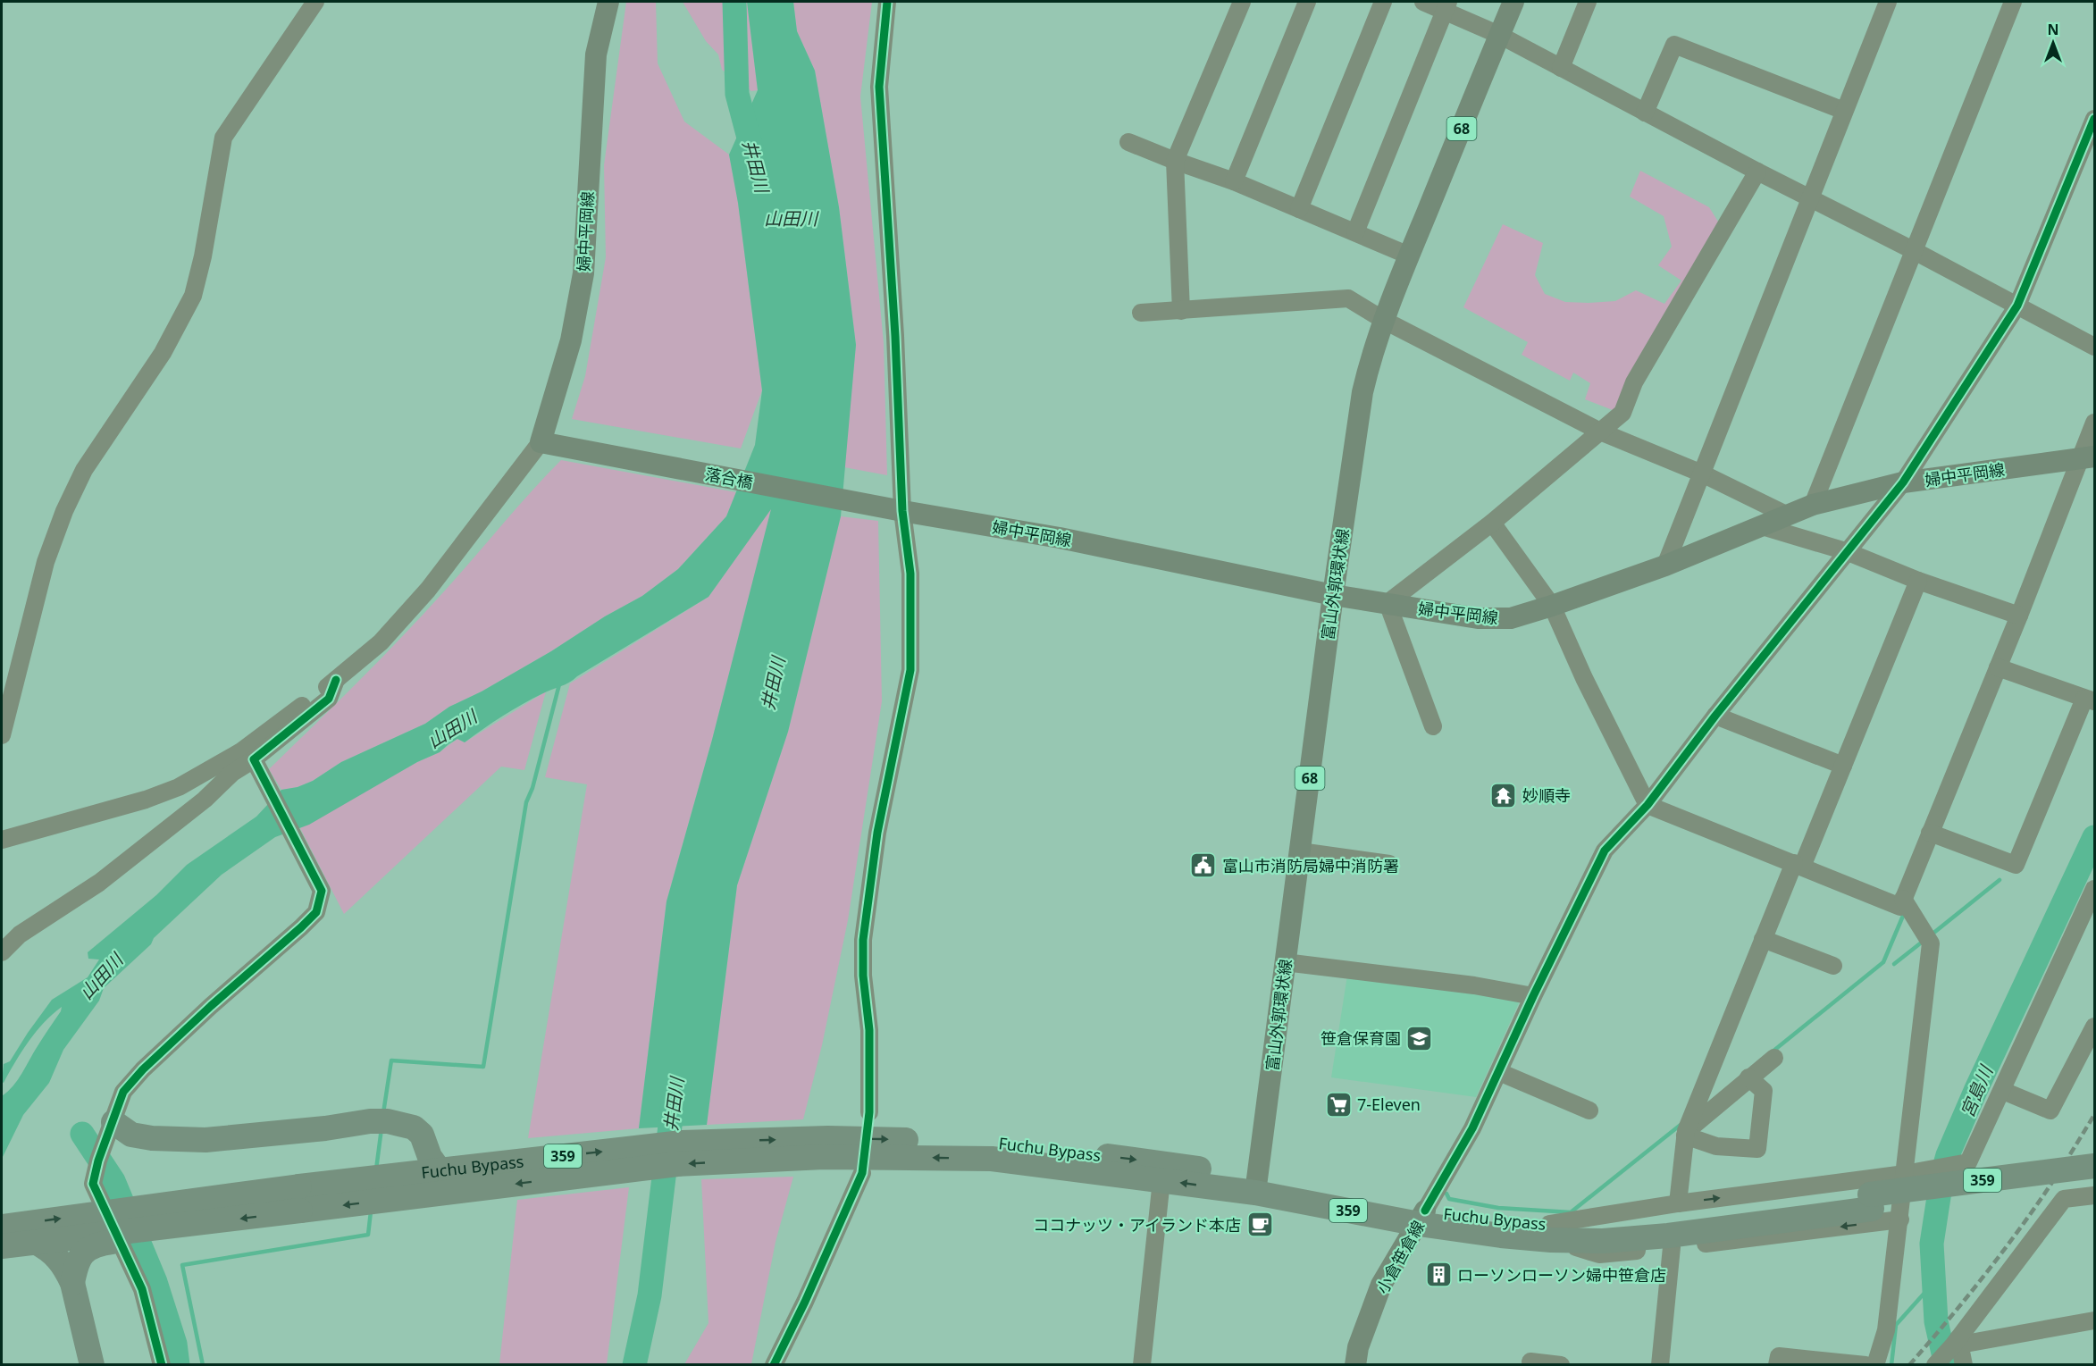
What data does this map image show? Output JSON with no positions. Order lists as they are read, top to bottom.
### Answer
{
  "streets": {
    "highway": ["Fuchu Bypass", "359"],
    "main road": [
      "68",
      "婦中平岡線",
      "落合橋",
      "富山外郭環状線",
      "小倉笹倉線"
    ]
  },
  "crossings": [
    ["婦中平岡線", "落合橋"],
    ["婦中平岡線", "富山外郭環状線"],
    ["富山外郭環状線", "Fuchu Bypass"],
    ["Fuchu Bypass", "小倉笹倉線"]
  ],
  "water": ["井田川", "山田川", "宮島川"],
  "places": {
    "temple": ["妙順寺"],
    "public building": ["富山市消防局婦中消防署"],
    "school or university": ["笹倉保育園"],
    "supermarket": ["7-Eleven"],
    "cafe": ["ココナッツ・アイランド本店"],
    "building": ["ローソンローソン婦中笹倉店"]
  },
  "north": "top"
}
